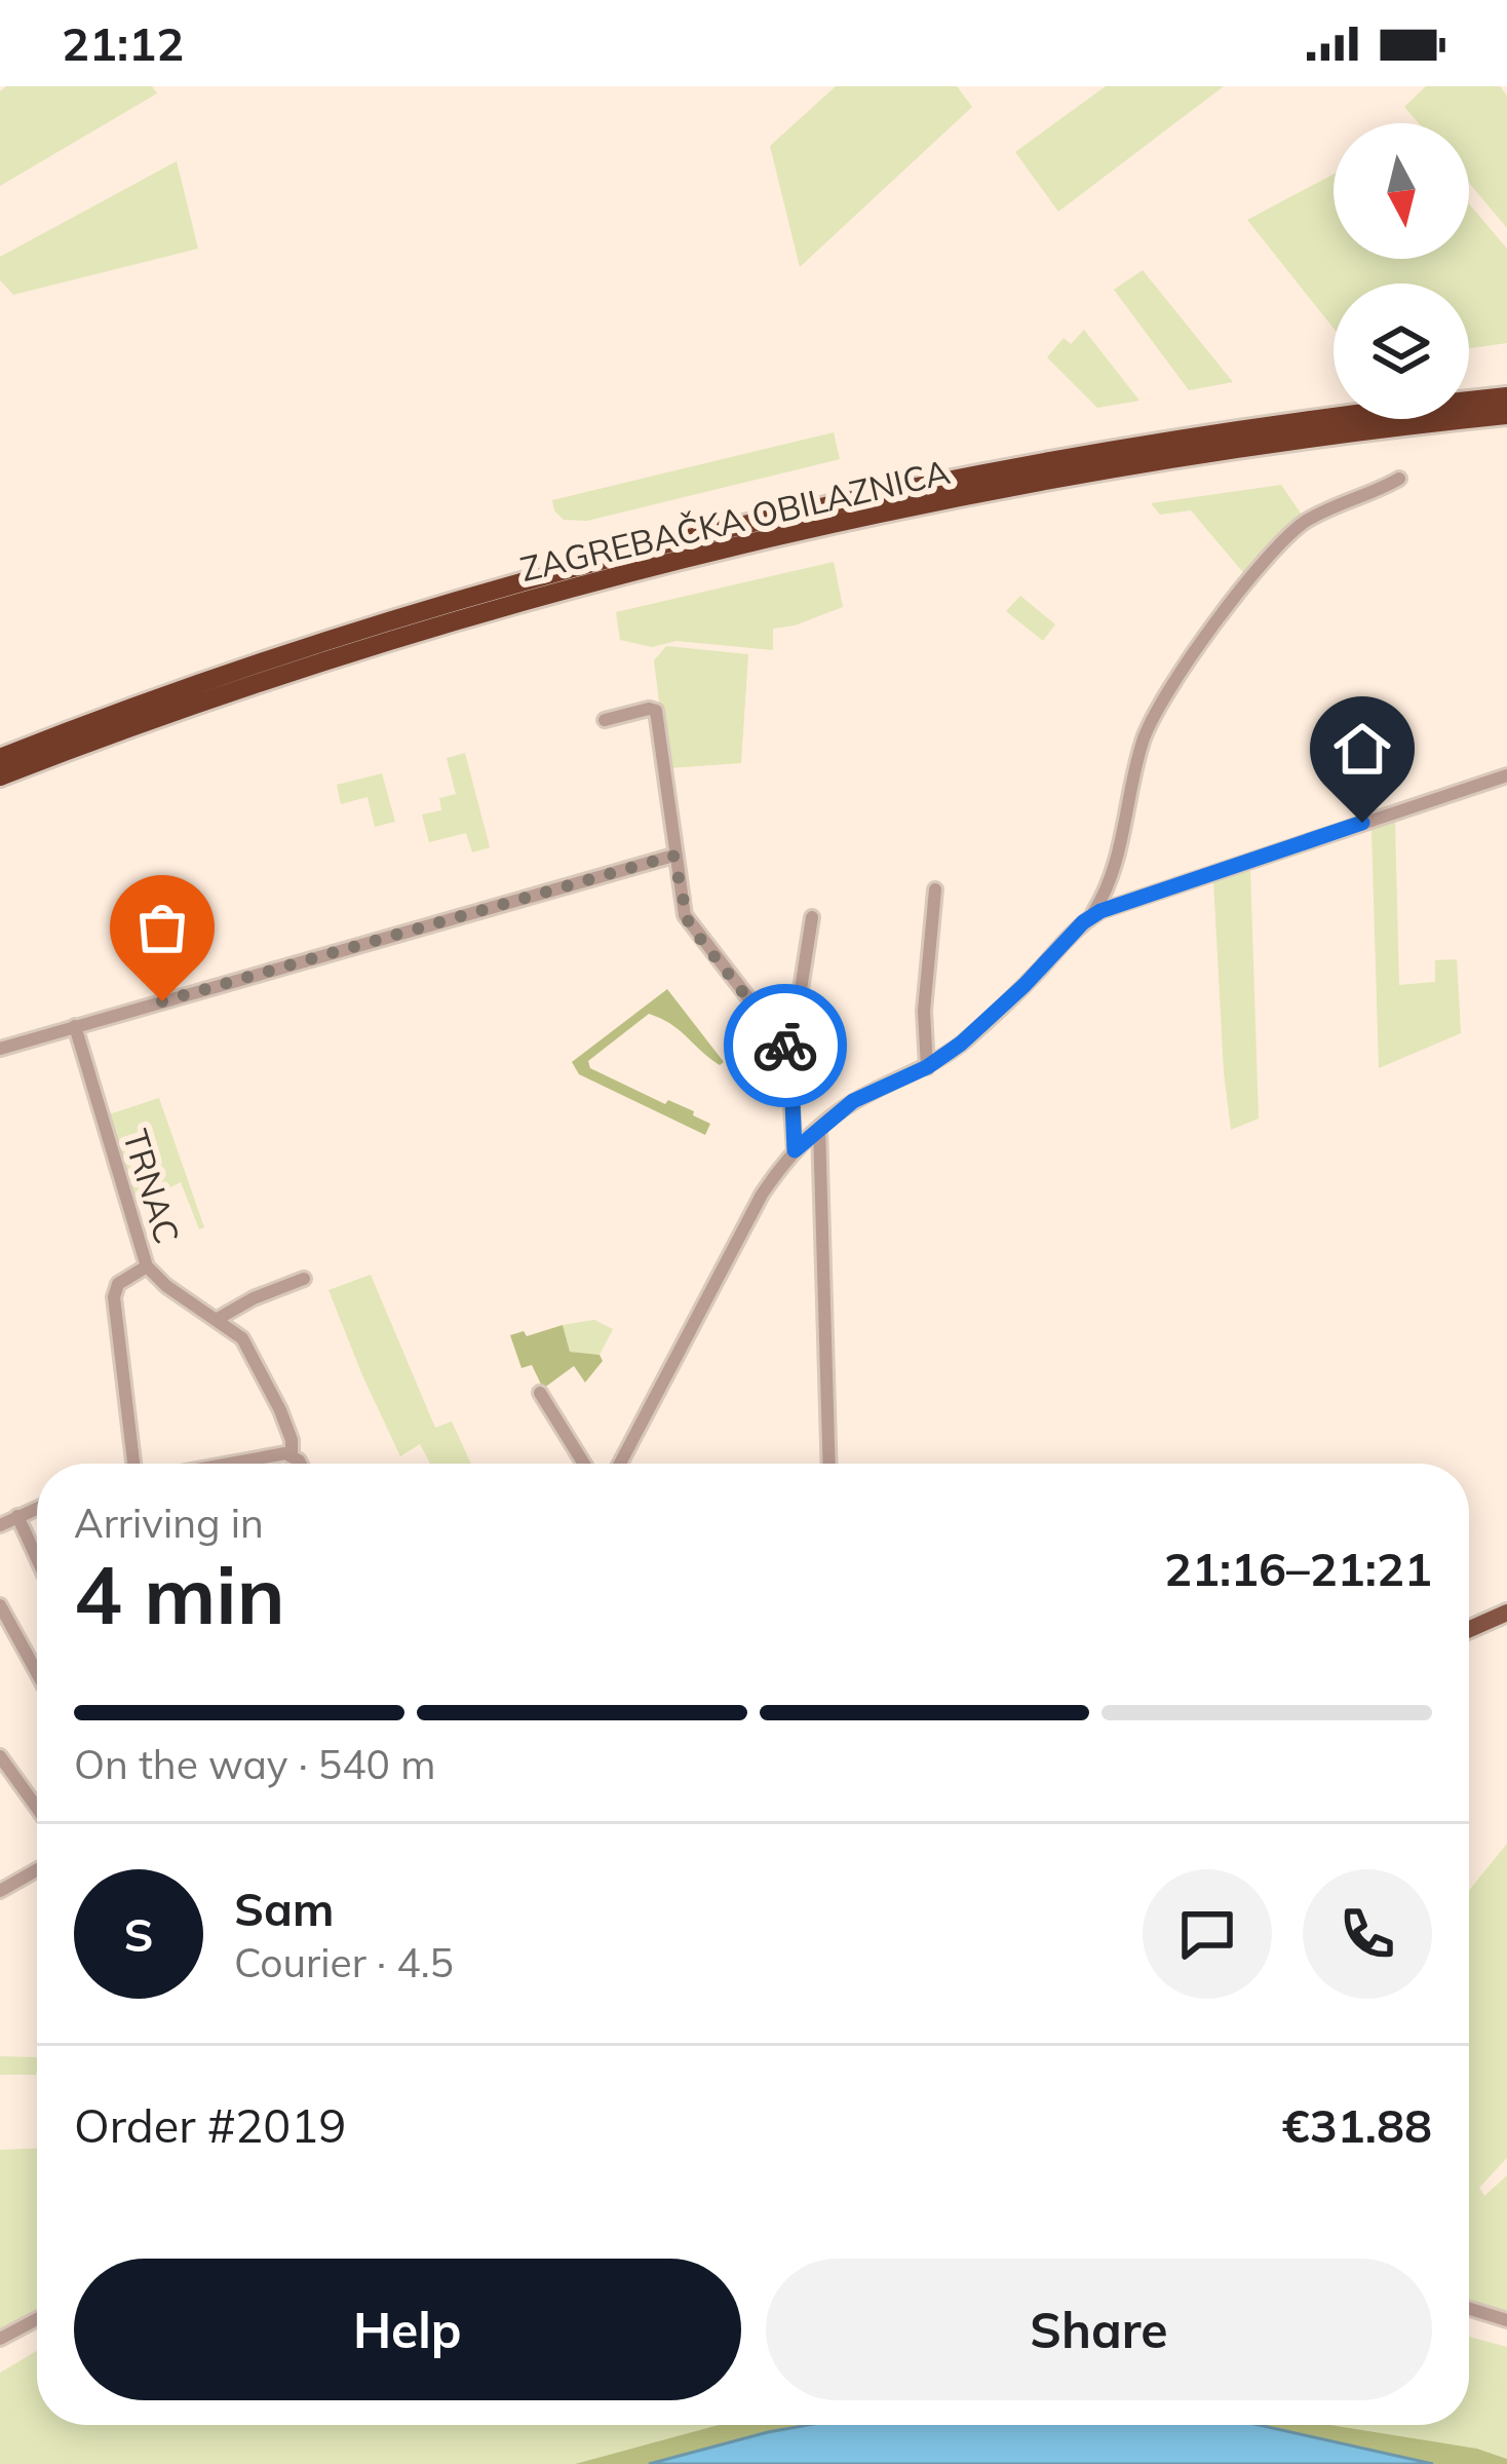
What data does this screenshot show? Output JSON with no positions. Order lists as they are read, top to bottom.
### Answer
{
  "streets": {
    "highway": ["ZAGREBAČKA OBILAZNICA"],
    "street": ["TRNAC"]
  },
  "north": "bottom",
  "page": {
    "status": "21:12",
    "heading": ["4 min", "Arriving in", "21:16–21:21"],
    "panel": [
      "Sam",
      "Courier · 4.5",
      "Order #2019",
      "€31.88"
    ],
    "bar": "On the way · 540 m",
    "round": "S",
    "buttons": ["Help", "Share"]
  }
}
